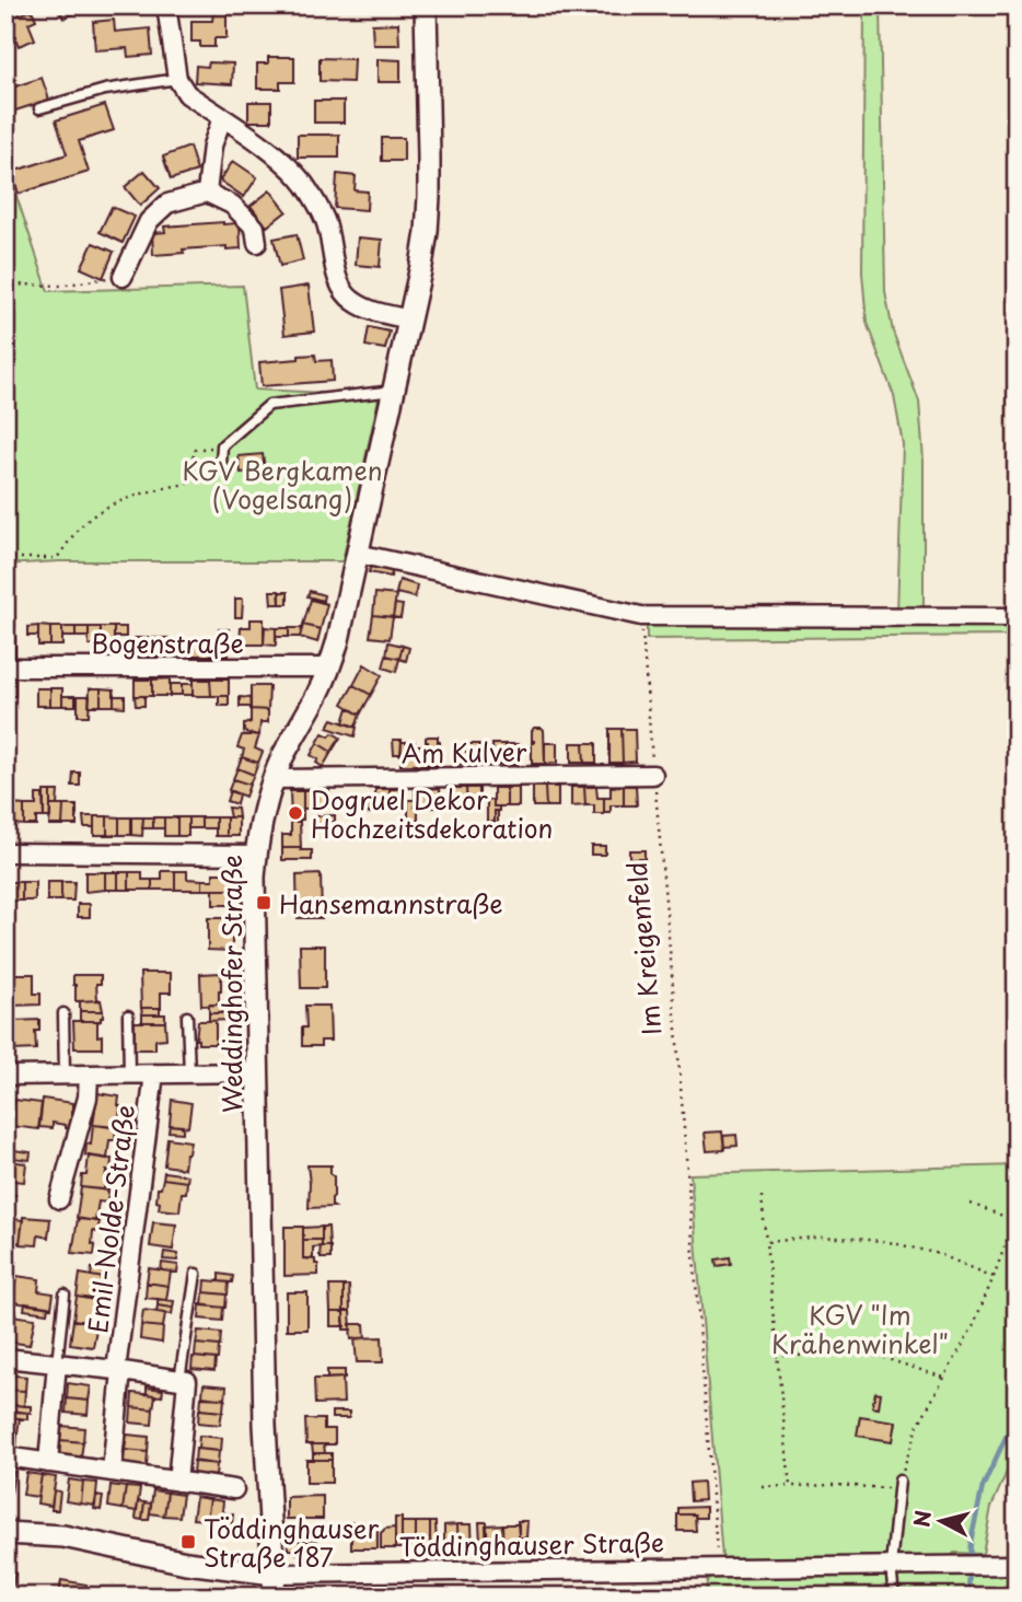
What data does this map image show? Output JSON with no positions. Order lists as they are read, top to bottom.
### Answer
{
  "streets": {
    "street": [
      "Bogenstraße",
      "Am Kulver",
      "Weddinghofer Straße",
      "Emil-Nolde-Straße",
      "Töddinghauser Straße"
    ],
    "path": ["Im Kreigenfeld"]
  },
  "crossings": [
    ["Bogenstraße", "Weddinghofer Straße"],
    ["Am Kulver", "Im Kreigenfeld"],
    ["Am Kulver", "Weddinghofer Straße"],
    ["Im Kreigenfeld", "Töddinghauser Straße"],
    ["Weddinghofer Straße", "Töddinghauser Straße"]
  ],
  "parks": ["KGV Bergkamen (Vogelsang)", "KGV \"Im Krähenwinkel\""],
  "places": {
    "other": ["Dogruel Dekor Hochzeitsdekoration"],
    "transit": ["Hansemannstraße", "Töddinghauser Straße 187"]
  },
  "north": "left"
}
